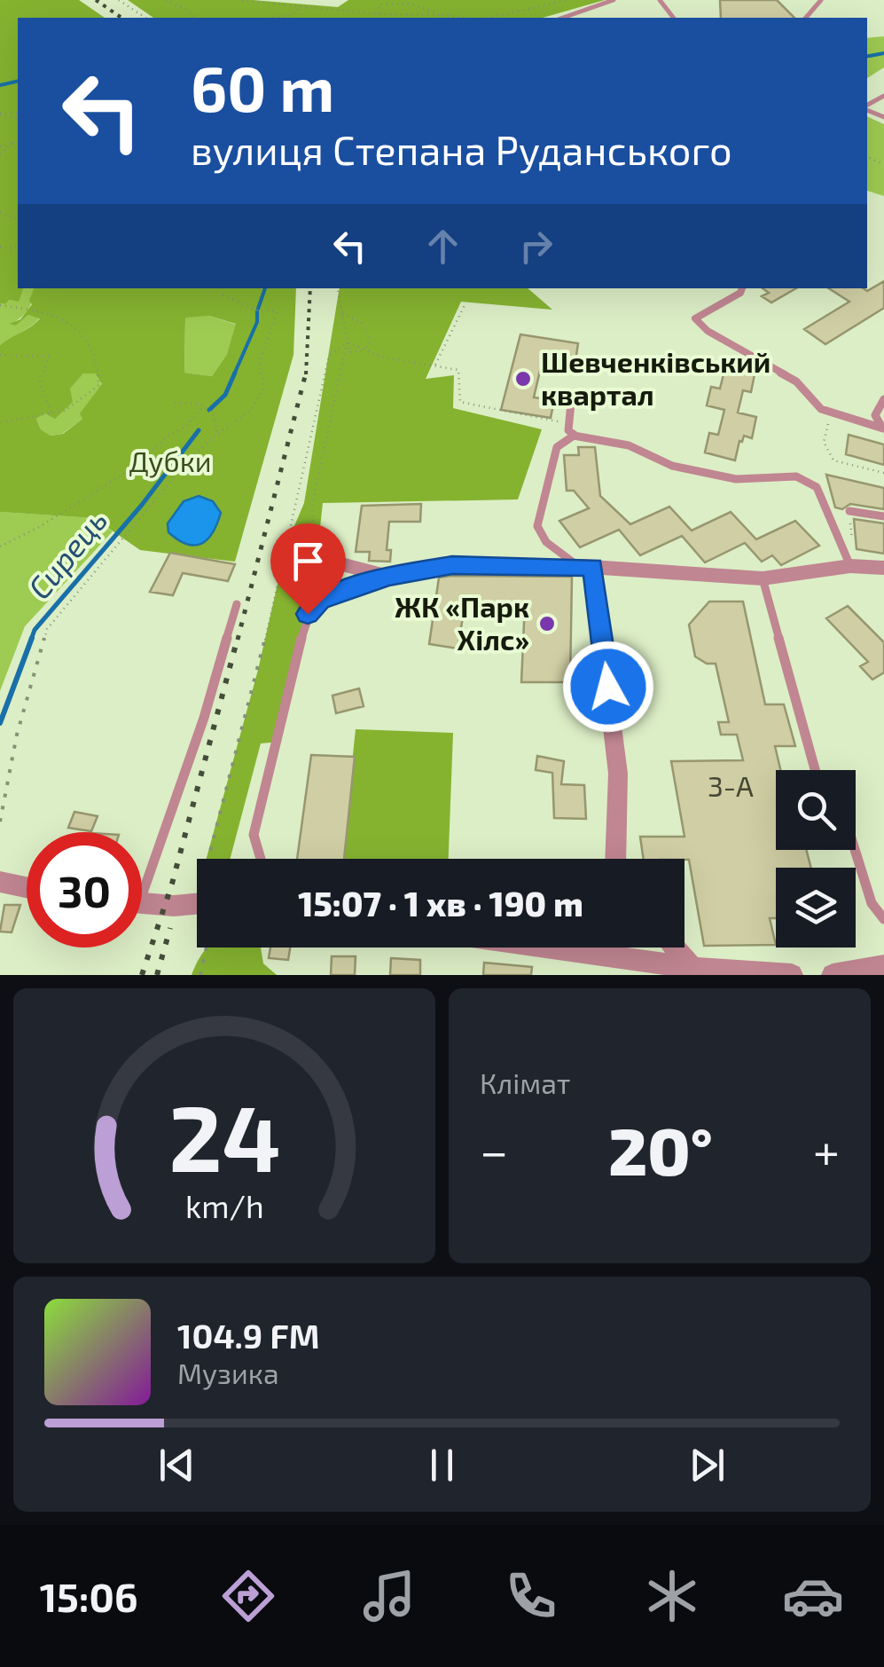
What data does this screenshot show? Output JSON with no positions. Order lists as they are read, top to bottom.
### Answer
{
  "water": ["Сирець"],
  "parks": ["Дубки"],
  "places": ["Шевченківський квартал", "ЖК «Парк Хілс»"],
  "house_numbers": ["3-А"],
  "page": {
    "turn": ["60 m", "вулиця Степана Руданського"],
    "limit": "30",
    "trip": "15:07 · 1 хв · 190 m",
    "tile": "Клімат",
    "heat": ["−", "20°", "+"],
    "song": ["104.9 FM", "Музика"],
    "tabs": "15:06",
    "gauge": ["24", "km/h"]
  }
}
